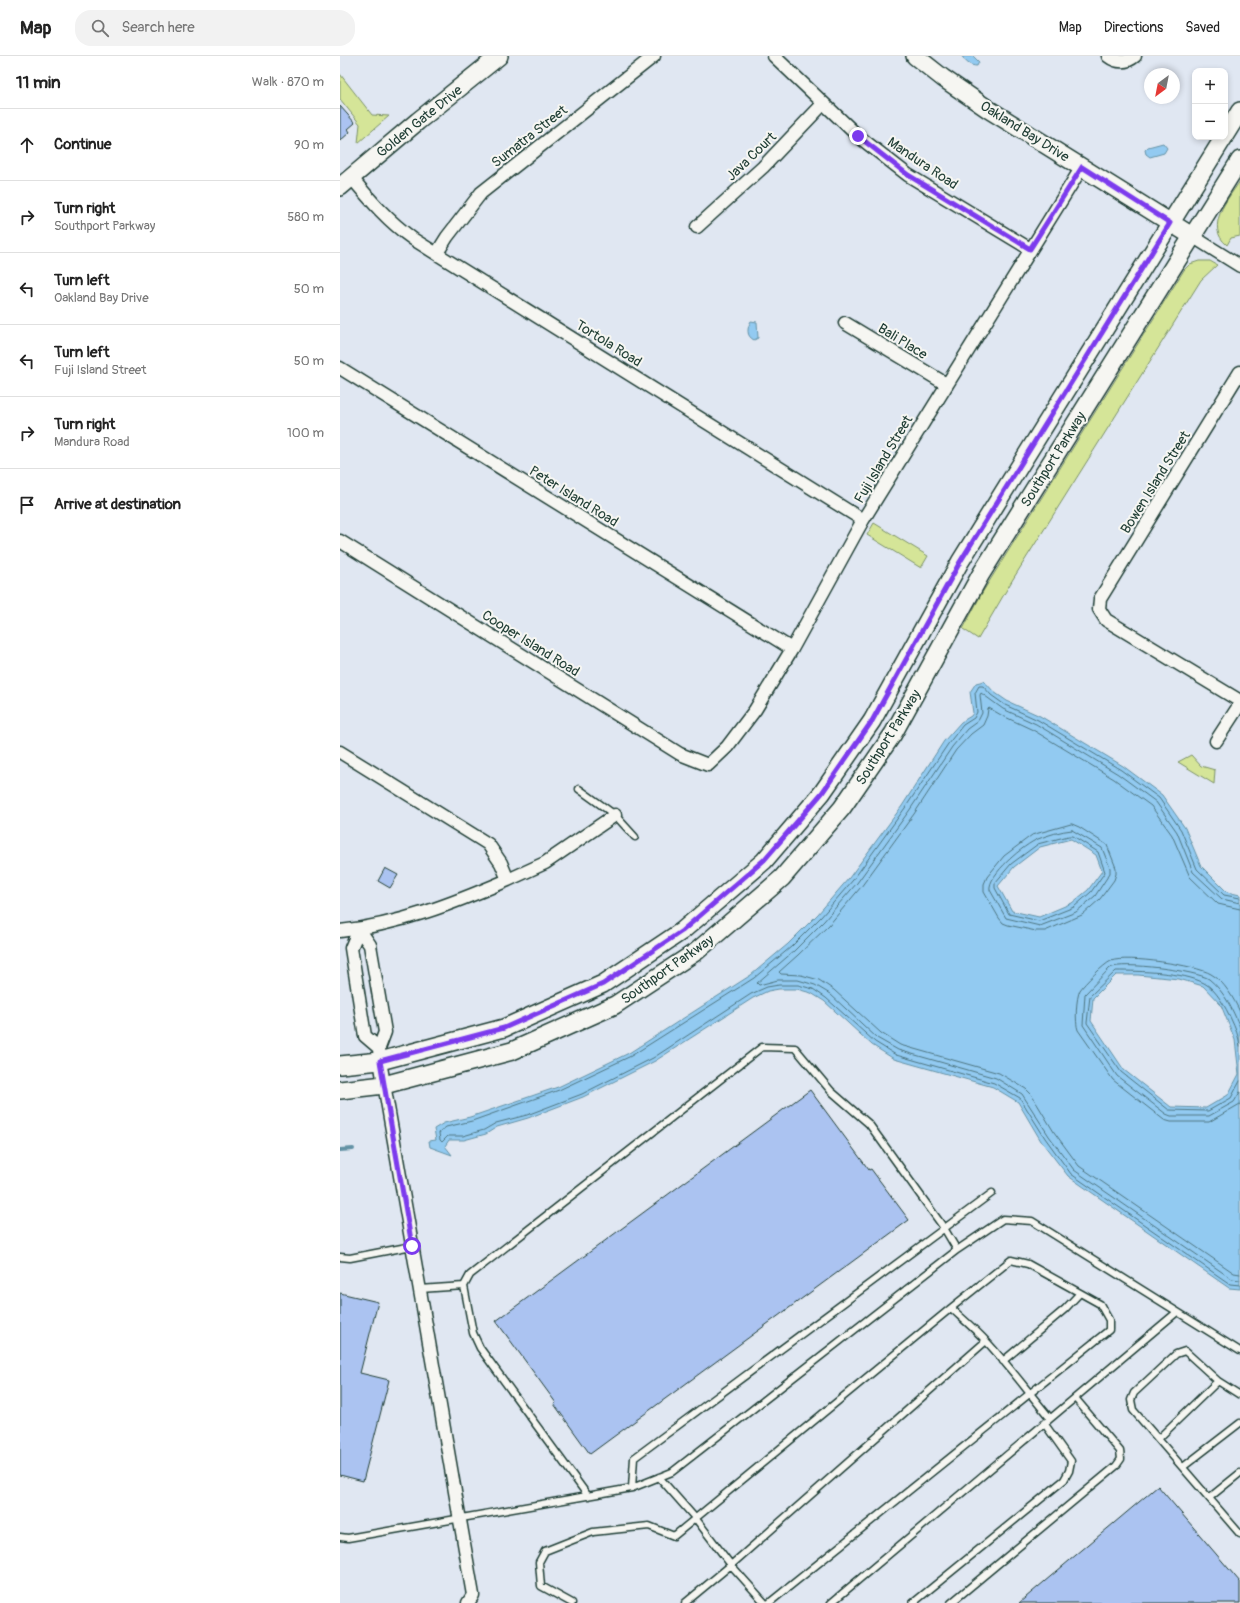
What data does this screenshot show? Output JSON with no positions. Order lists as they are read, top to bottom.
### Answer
{
  "streets": {
    "main road": ["Golden Gate Drive", "Oakland Bay Drive", "Southport Parkway"],
    "street": [
      "Sumatra Street",
      "Java Court",
      "Mandura Road",
      "Bali Place",
      "Tortola Road",
      "Fuji Island Street",
      "Bowen Island Street",
      "Peter Island Road",
      "Cooper Island Road"
    ]
  },
  "crossings": [
    ["Golden Gate Drive", "Tortola Road"],
    ["Oakland Bay Drive", "Fuji Island Street"],
    ["Oakland Bay Drive", "Southport Parkway"],
    ["Sumatra Street", "Tortola Road"],
    ["Java Court", "Mandura Road"],
    ["Mandura Road", "Fuji Island Street"],
    ["Bali Place", "Fuji Island Street"],
    ["Tortola Road", "Fuji Island Street"],
    ["Fuji Island Street", "Peter Island Road"],
    ["Fuji Island Street", "Cooper Island Road"]
  ],
  "north": "bottom left",
  "page": {
    "header": "Map",
    "search": "Search here",
    "nav": ["Map", "Directions", "Saved"],
    "heading": ["11 min", "Walk · 870 m"],
    "map_buttons": ["+", "−"],
    "list": [
      ["Continue", "90 m"],
      ["Turn right", "Southport Parkway", "580 m"],
      ["Turn left", "Oakland Bay Drive", "50 m"],
      ["Turn left", "Fuji Island Street", "50 m"],
      ["Turn right", "Mandura Road", "100 m"],
      "Arrive at destination"
    ]
  }
}
